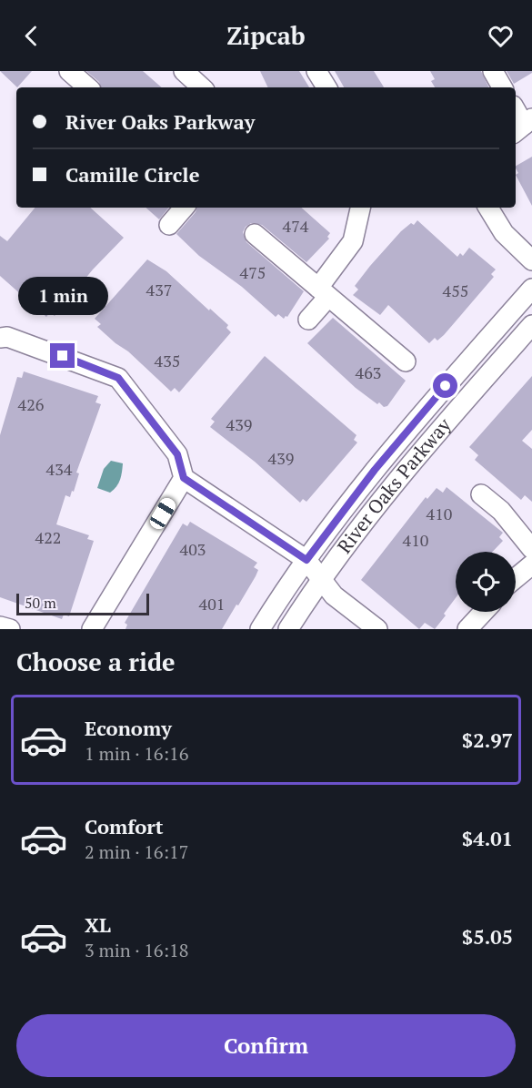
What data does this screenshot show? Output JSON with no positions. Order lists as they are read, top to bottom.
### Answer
{
  "streets": {
    "street": ["River Oaks Parkway"]
  },
  "house_numbers": [
    "474",
    "475",
    "437",
    "455",
    "435",
    "463",
    "426",
    "439",
    "439",
    "434",
    "410",
    "422",
    "410",
    "403",
    "401"
  ],
  "scale_bar": "50 m",
  "page": {
    "header": "Zipcab",
    "banner": ["River Oaks Parkway", "Camille Circle"],
    "bubble": "1 min",
    "scale": "50 m",
    "heading": "Choose a ride",
    "list": [
      {
        "name": "Economy",
        "note": "1 min · 16:16",
        "value": "$2.97"
      },
      {
        "name": "Comfort",
        "note": "2 min · 16:17",
        "value": "$4.01"
      },
      {
        "name": "XL",
        "note": "3 min · 16:18",
        "value": "$5.05"
      }
    ],
    "buttons": "Confirm"
  }
}
